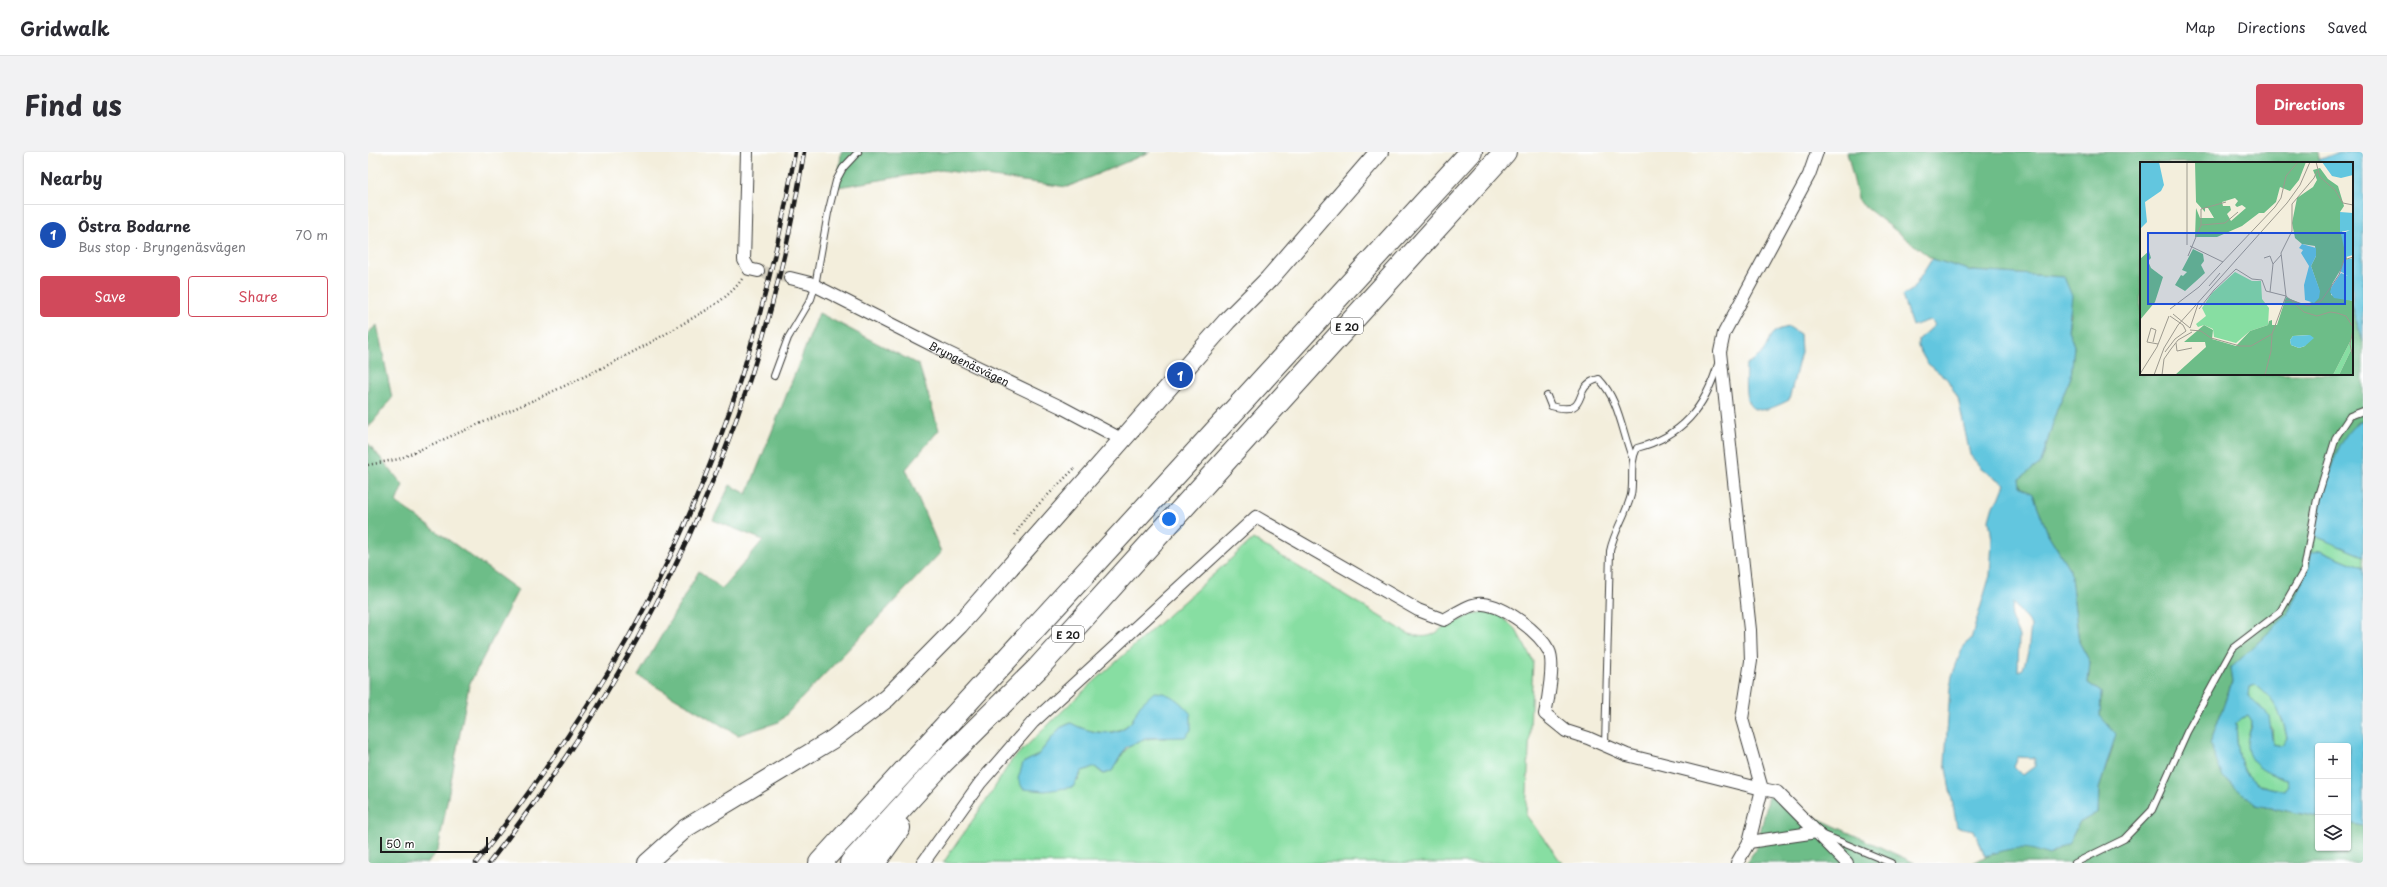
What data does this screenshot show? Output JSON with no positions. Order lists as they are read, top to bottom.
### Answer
{
  "streets": {
    "highway": ["E 20"],
    "street": ["Bryngenäsvägen"]
  },
  "scale_bar": "50 m",
  "page": {
    "header": "Gridwalk",
    "nav": ["Map", "Directions", "Saved"],
    "title": "Find us",
    "buttons": [
      "Directions",
      ["Save", "Share"]
    ],
    "heading": "Nearby",
    "list": [
      {
        "mark": "1",
        "name": "Östra Bodarne",
        "note": "Bus stop · Bryngenäsvägen",
        "value": "70 m"
      }
    ],
    "pins": "1",
    "map_buttons": ["+", "−"],
    "scale": "50 m"
  }
}
